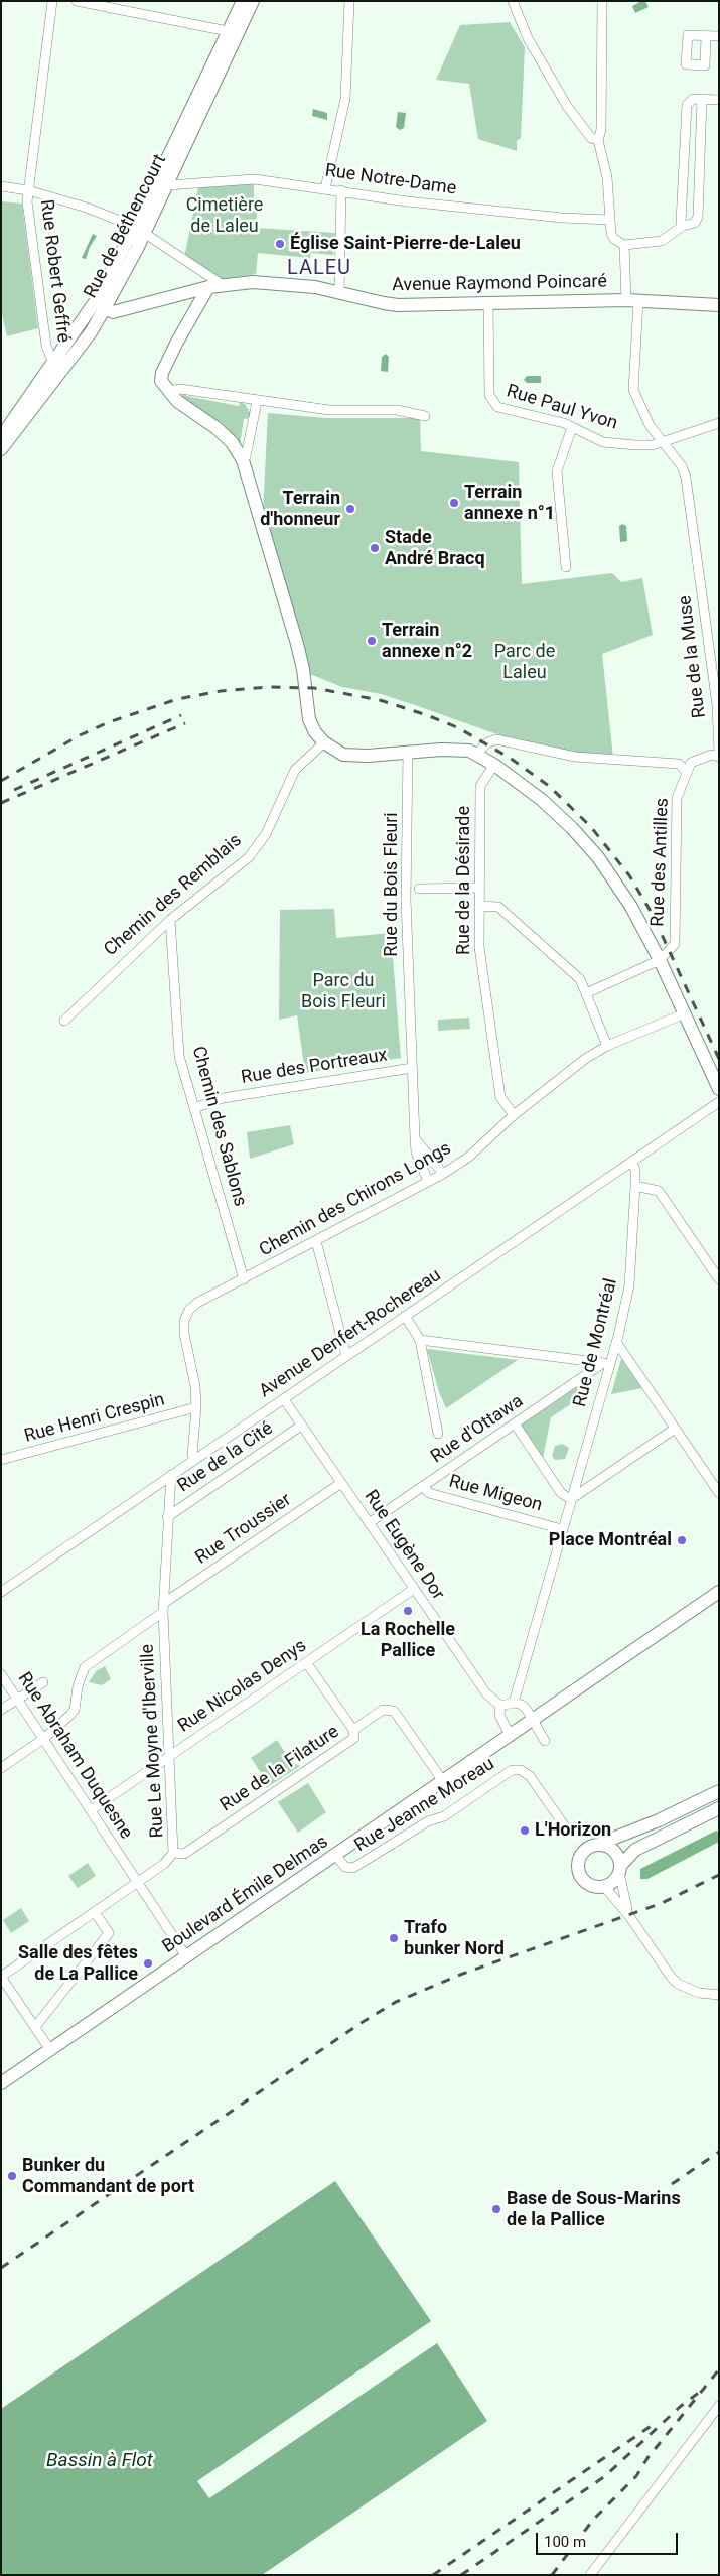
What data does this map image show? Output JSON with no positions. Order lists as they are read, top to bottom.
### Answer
{
  "streets": {
    "main road": ["Rue de Béthencourt", "Avenue Raymond Poincaré", "Boulevard Émile Delmas"],
    "street": [
      "Rue Notre-Dame",
      "Rue Robert Geffré",
      "Rue Paul Yvon",
      "Rue de la Muse",
      "Rue des Antilles",
      "Rue de la Désirade",
      "Rue du Bois Fleuri",
      "Chemin des Remblais",
      "Rue des Portreaux",
      "Chemin des Sablons",
      "Chemin des Chirons Longs",
      "Avenue Denfert-Rochereau",
      "Rue de Montréal",
      "Rue Henri Crespin",
      "Rue d'Ottawa",
      "Rue de la Cité",
      "Rue Migeon",
      "Rue Troussier",
      "Rue Eugène Dor",
      "Rue Nicolas Denys",
      "Rue Le Moyne d'Iberville",
      "Rue Abraham Duquesne",
      "Rue de la Filature",
      "Rue Jeanne Moreau"
    ]
  },
  "crossings": [
    ["Rue Notre-Dame", "Rue de Béthencourt"],
    ["Rue de Béthencourt", "Rue Robert Geffré"],
    ["Rue de Béthencourt", "Avenue Raymond Poincaré"],
    ["Avenue Raymond Poincaré", "Rue Paul Yvon"],
    ["Avenue Raymond Poincaré", "Rue de la Muse"],
    ["Rue Paul Yvon", "Rue de la Muse"],
    ["Rue de la Désirade", "Chemin des Chirons Longs"],
    ["Rue du Bois Fleuri", "Rue des Portreaux"],
    ["Rue du Bois Fleuri", "Chemin des Chirons Longs"],
    ["Chemin des Remblais", "Chemin des Sablons"],
    ["Rue des Portreaux", "Chemin des Sablons"],
    ["Chemin des Sablons", "Chemin des Chirons Longs"],
    ["Chemin des Chirons Longs", "Avenue Denfert-Rochereau"],
    ["Chemin des Chirons Longs", "Rue Henri Crespin"],
    ["Avenue Denfert-Rochereau", "Rue de Montréal"],
    ["Avenue Denfert-Rochereau", "Rue Eugène Dor"],
    ["Avenue Denfert-Rochereau", "Rue Le Moyne d'Iberville"],
    ["Rue de Montréal", "Rue d'Ottawa"],
    ["Rue de Montréal", "Rue Migeon"],
    ["Rue d'Ottawa", "Rue Migeon"],
    ["Rue d'Ottawa", "Rue Eugène Dor"],
    ["Rue de la Cité", "Rue Eugène Dor"],
    ["Rue de la Cité", "Rue Le Moyne d'Iberville"],
    ["Rue Troussier", "Rue Eugène Dor"],
    ["Rue Troussier", "Rue Le Moyne d'Iberville"],
    ["Rue Troussier", "Rue Abraham Duquesne"],
    ["Rue Eugène Dor", "Rue Nicolas Denys"],
    ["Rue Nicolas Denys", "Rue Le Moyne d'Iberville"],
    ["Rue Nicolas Denys", "Rue Abraham Duquesne"],
    ["Rue Nicolas Denys", "Rue de la Filature"],
    ["Rue Le Moyne d'Iberville", "Rue Abraham Duquesne"],
    ["Rue Le Moyne d'Iberville", "Rue de la Filature"],
    ["Rue Abraham Duquesne", "Boulevard Émile Delmas"],
    ["Rue Jeanne Moreau", "Boulevard Émile Delmas"]
  ],
  "districts": ["LALEU"],
  "water": ["Bassin à Flot"],
  "parks": ["Cimetière de Laleu", "Parc de Laleu", "Parc du Bois Fleuri"],
  "places": [
    "Église Saint-Pierre-de-Laleu",
    "Terrain annexe n°1",
    "Terrain d'honneur",
    "Stade André Bracq",
    "Terrain annexe n°2",
    "Place Montréal",
    "La Rochelle Pallice",
    "L'Horizon",
    "Trafo bunker Nord",
    "Salle des fêtes de La Pallice",
    "Bunker du Commandant de port",
    "Base de Sous-Marins de la Pallice"
  ],
  "scale_bar": "100 m"
}
